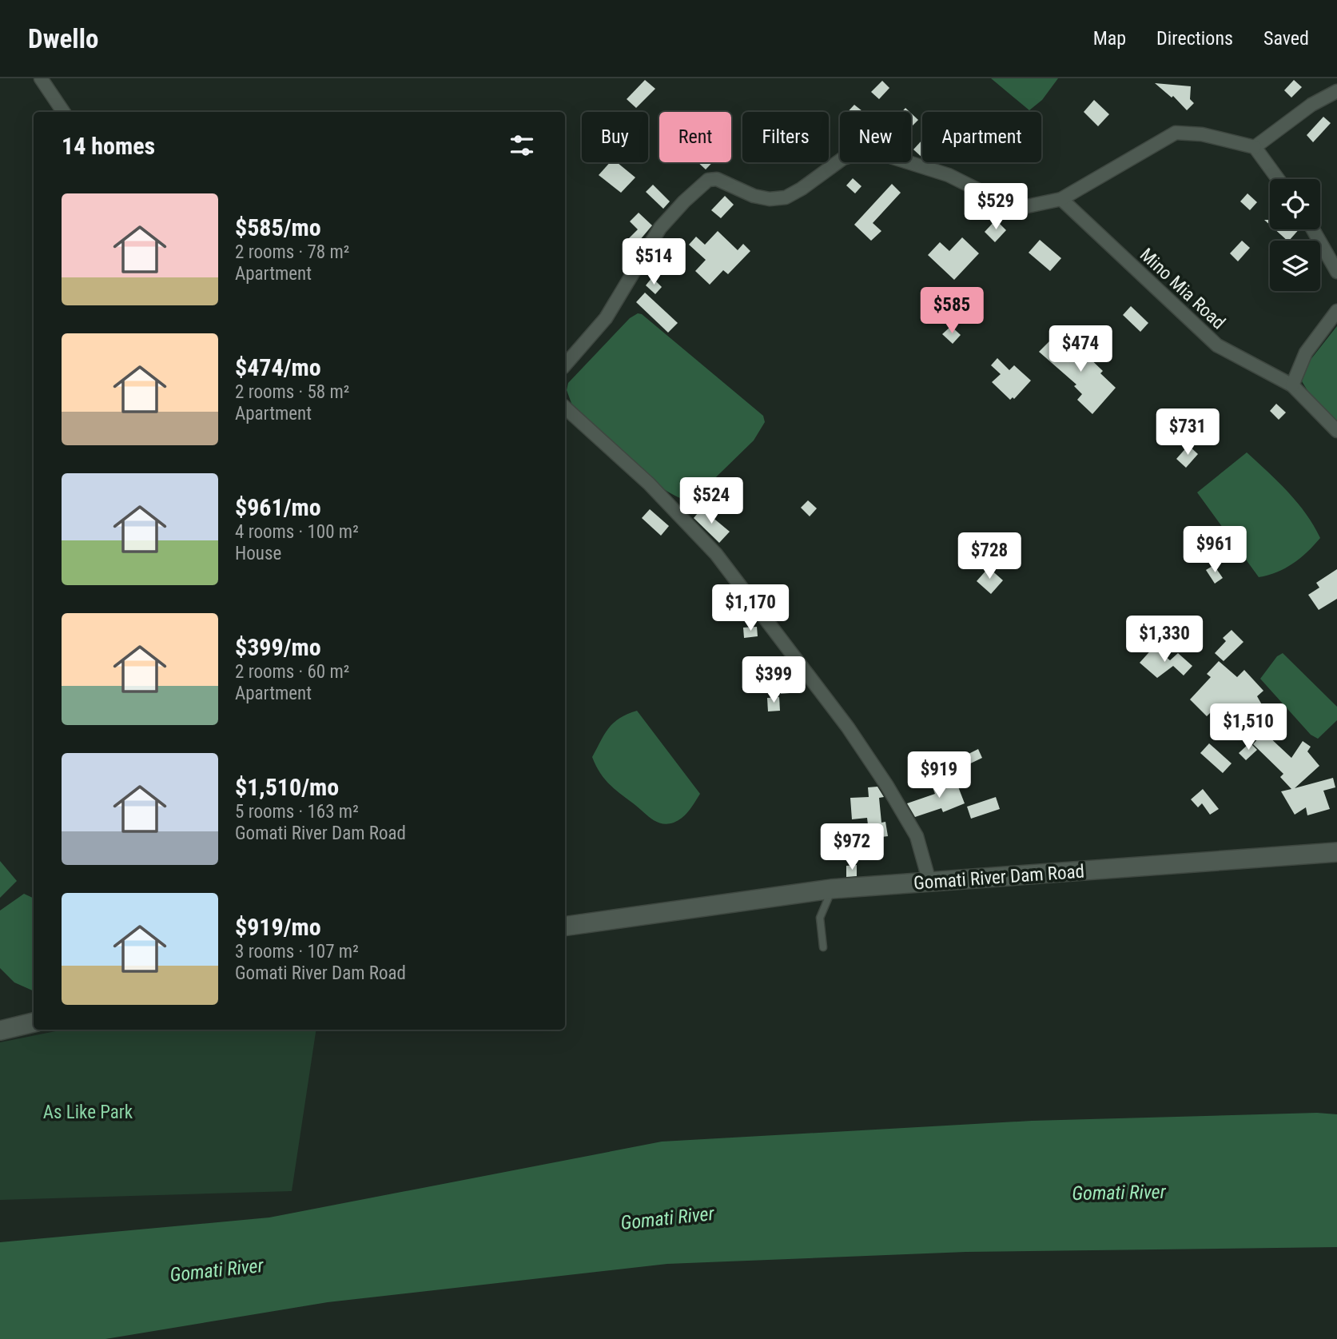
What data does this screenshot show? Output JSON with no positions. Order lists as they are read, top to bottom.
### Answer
{
  "streets": {
    "main road": ["Gomati River Dam Road"],
    "street": ["Mino Mia Road"]
  },
  "water": ["Gomati River"],
  "parks": ["As Like Park"],
  "page": {
    "header": "Dwello",
    "nav": ["Map", "Directions", "Saved"],
    "chip": [
      "Buy",
      "Rent",
      "Filters",
      "New",
      "Apartment"
    ],
    "heading": "14 homes",
    "list": [
      {
        "name": "$585/mo",
        "note": "2 rooms · 78 m² · Apartment"
      },
      {
        "name": "$474/mo",
        "note": "2 rooms · 58 m² · Apartment"
      },
      {
        "name": "$961/mo",
        "note": "4 rooms · 100 m² · House"
      },
      {
        "name": "$399/mo",
        "note": "2 rooms · 60 m² · Apartment"
      },
      {
        "name": "$1,510/mo",
        "note": "5 rooms · 163 m² · Gomati River Dam Road"
      },
      {
        "name": "$919/mo",
        "note": "3 rooms · 107 m² · Gomati River Dam Road"
      }
    ],
    "price": [
      "$529",
      "$514",
      "$585",
      "$474",
      "$731",
      "$524",
      "$961",
      "$728",
      "$1,170",
      "$1,330",
      "$399",
      "$1,510",
      "$919",
      "$972"
    ]
  }
}
